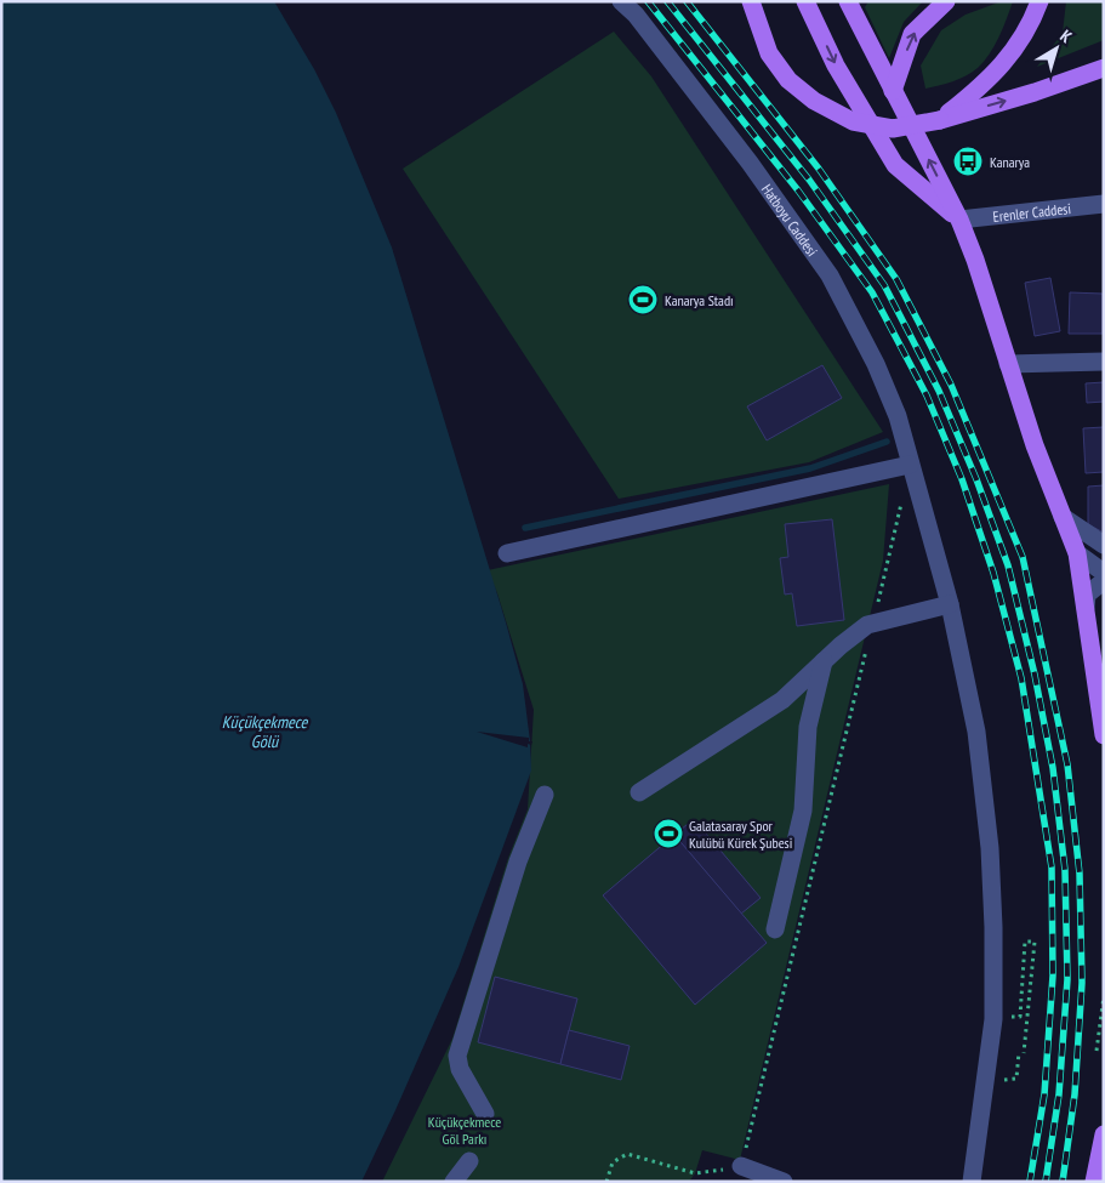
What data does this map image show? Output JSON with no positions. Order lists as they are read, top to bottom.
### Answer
{
  "streets": {
    "street": ["Erenler Caddesi", "Hatboyu Caddesi"]
  },
  "water": ["Küçükçekmece Gölü"],
  "parks": ["Küçükçekmece Göl Parkı"],
  "places": {
    "bus stop": ["Kanarya"],
    "sports": ["Kanarya Stadı", "Galatasaray Spor Kulübü Kürek Şubesi"]
  },
  "north": "top right"
}
